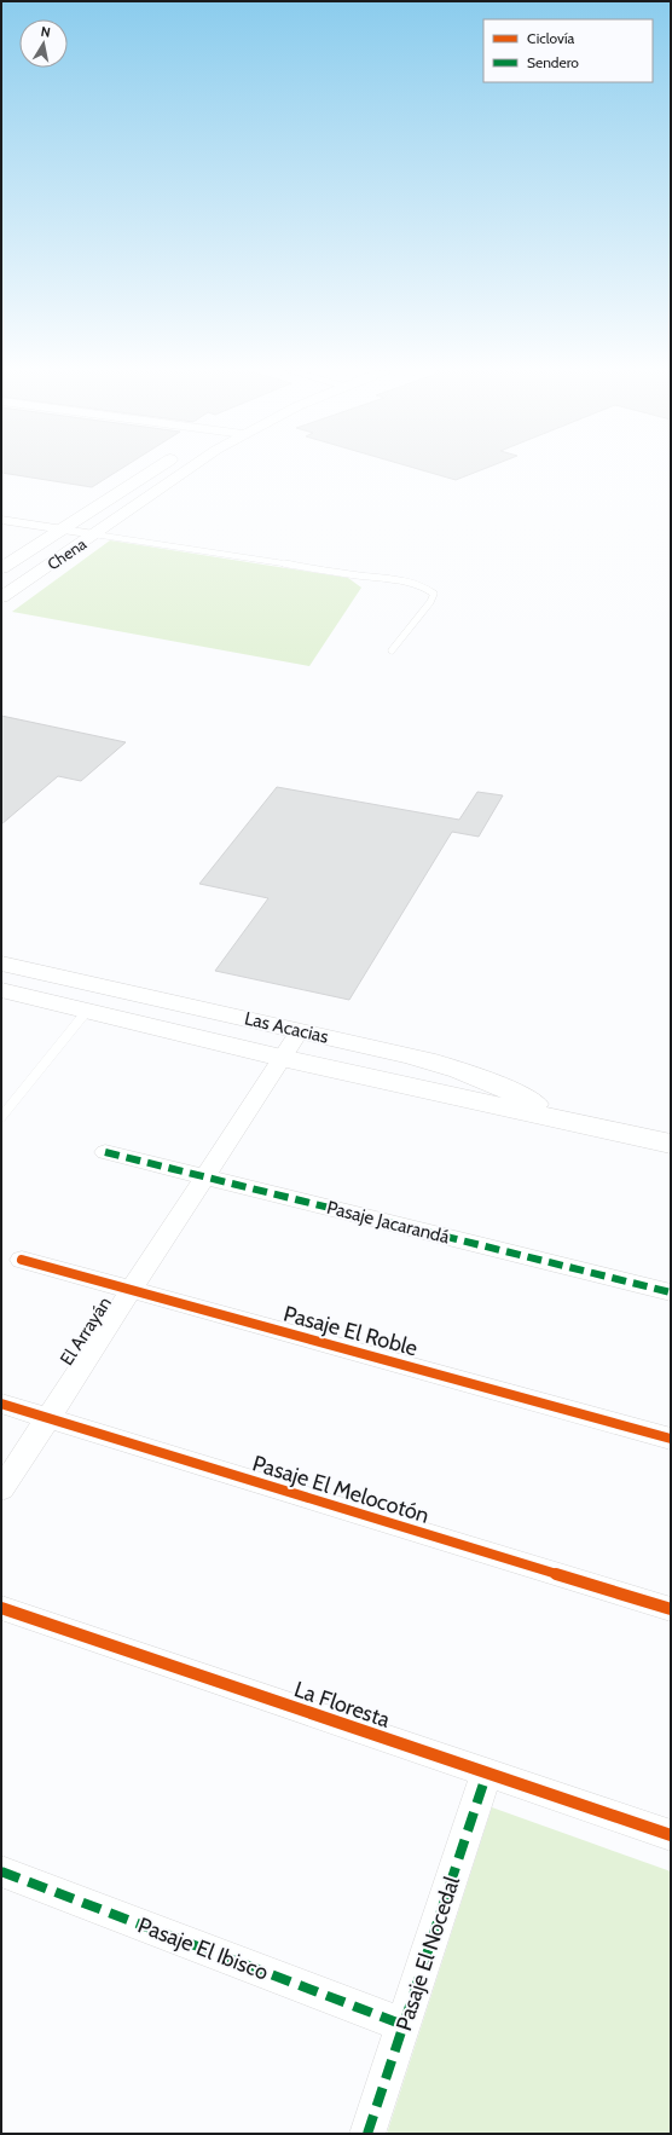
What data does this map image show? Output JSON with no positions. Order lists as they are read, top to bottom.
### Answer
{
  "streets": {
    "street": [
      "Chena",
      "Las Acacias",
      "Pasaje Jacarandá",
      "El Arrayán",
      "Pasaje El Roble",
      "Pasaje El Melocotón",
      "La Floresta",
      "Pasaje El Ibisco",
      "Pasaje El Nocedal"
    ]
  },
  "crossings": [
    ["Las Acacias", "El Arrayán"],
    ["Pasaje Jacarandá", "El Arrayán"],
    ["El Arrayán", "Pasaje El Roble"],
    ["El Arrayán", "Pasaje El Melocotón"],
    ["La Floresta", "Pasaje El Nocedal"],
    ["Pasaje El Ibisco", "Pasaje El Nocedal"]
  ],
  "legend": ["Ciclovía", "Sendero"],
  "north": "top"
}
